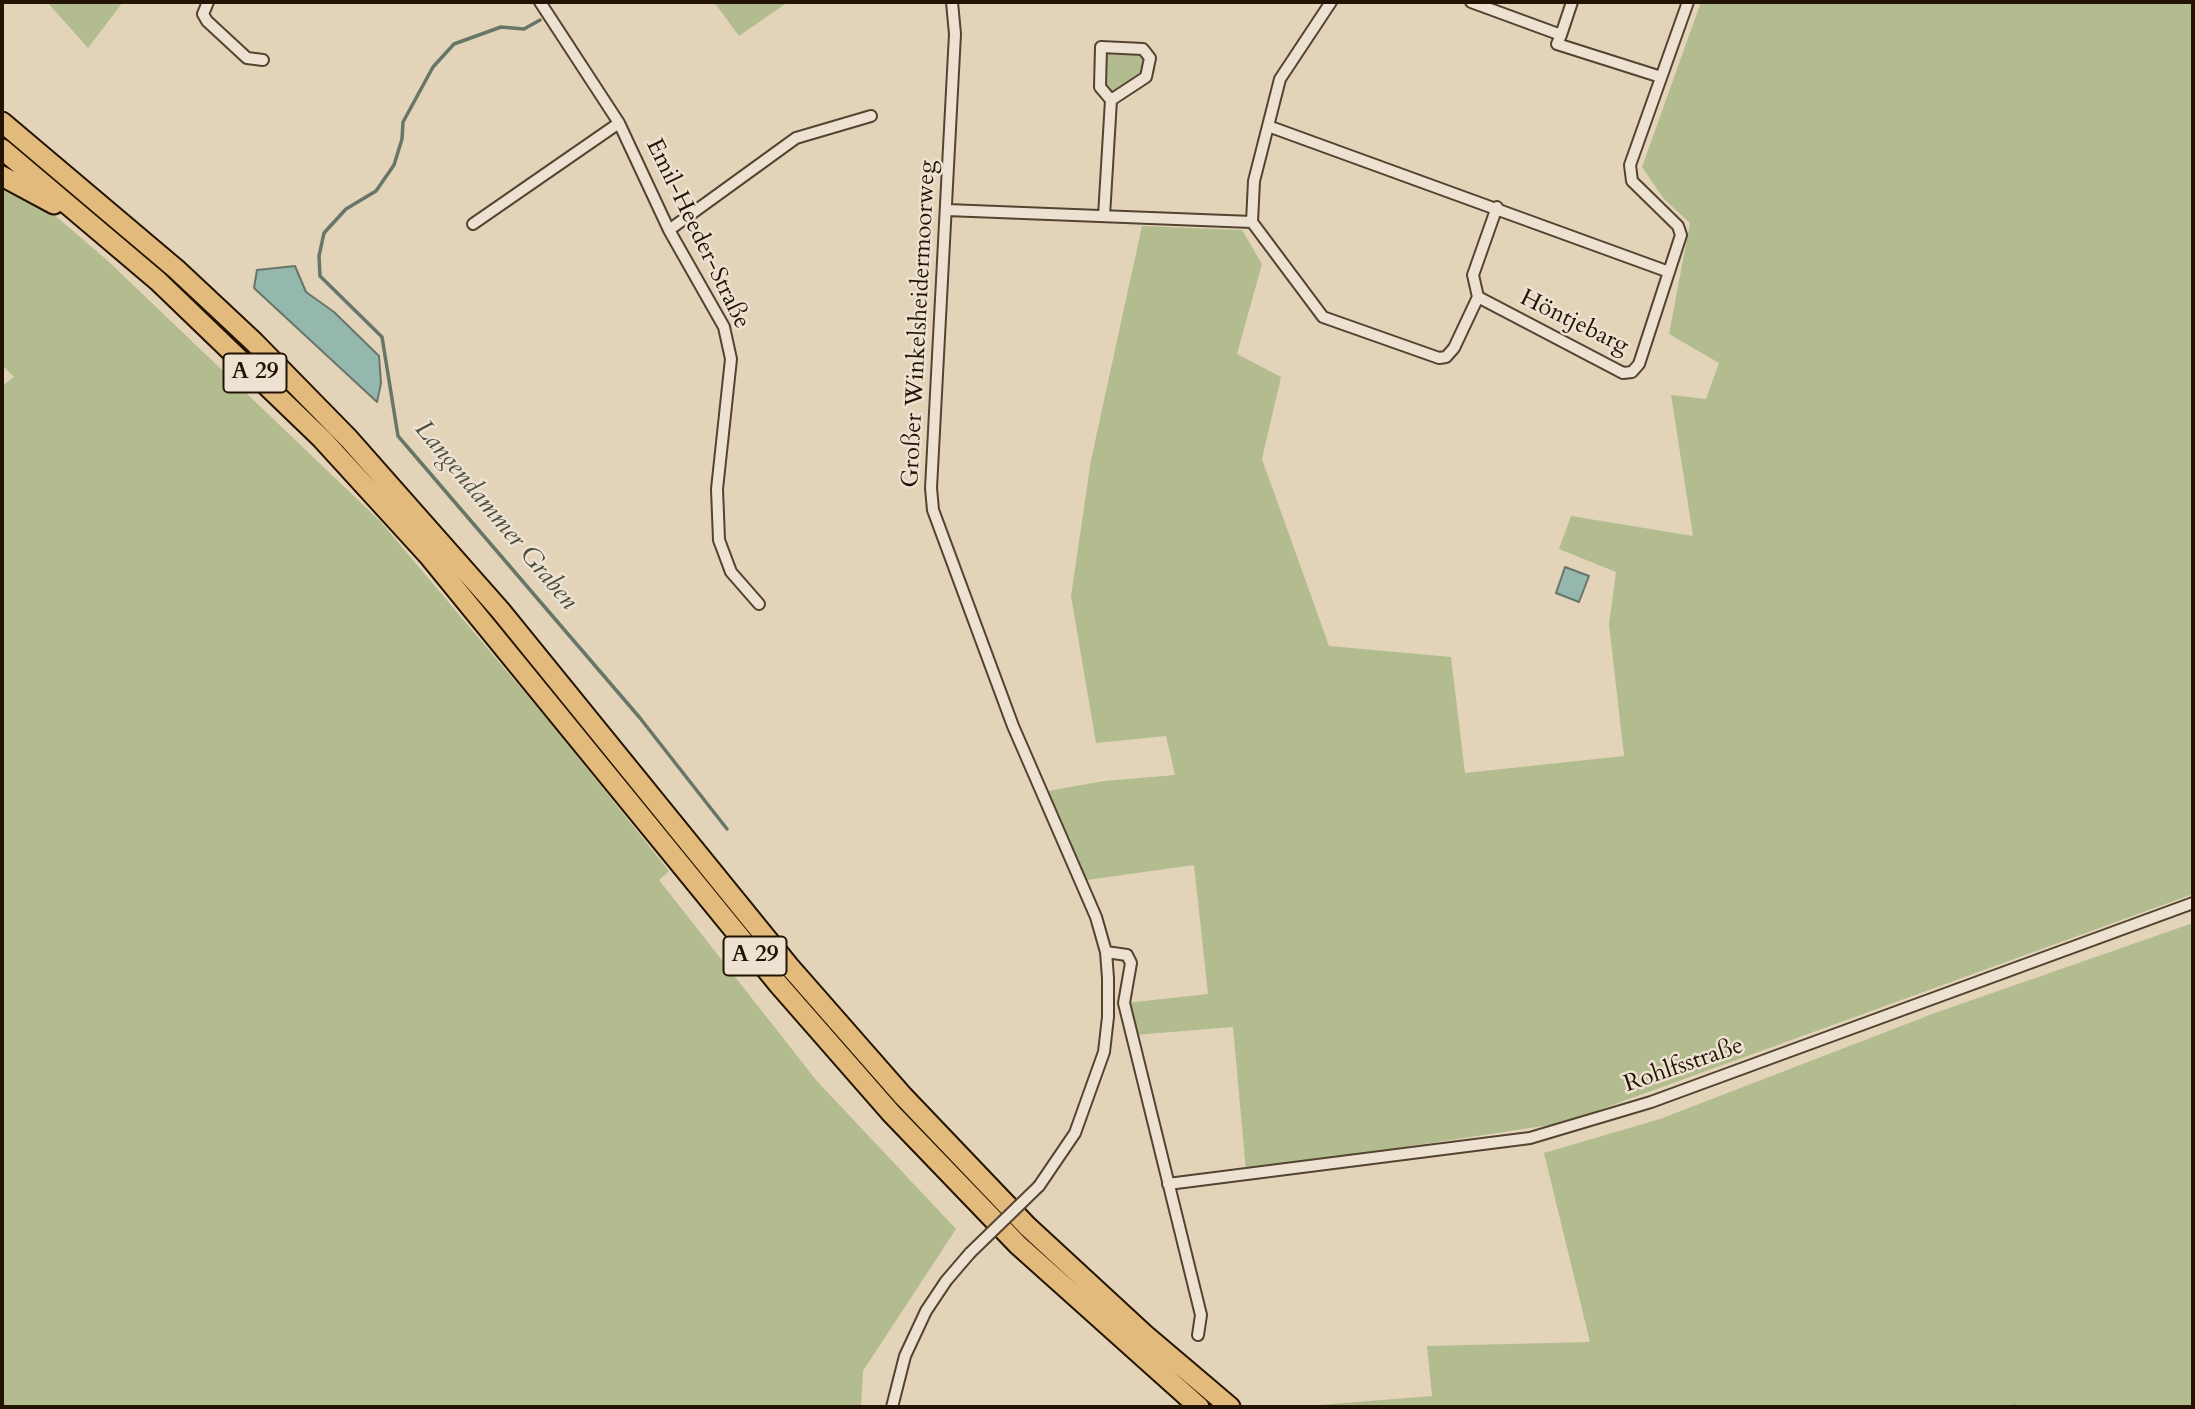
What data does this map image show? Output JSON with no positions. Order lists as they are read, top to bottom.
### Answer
{
  "streets": {
    "highway": ["A 29"],
    "street": [
      "Emil-Heeder-Straße",
      "Höntjebarg",
      "Großer Winkelsheidermoorweg",
      "Rohlfsstraße"
    ]
  },
  "water": ["Langendammer Graben"]
}
